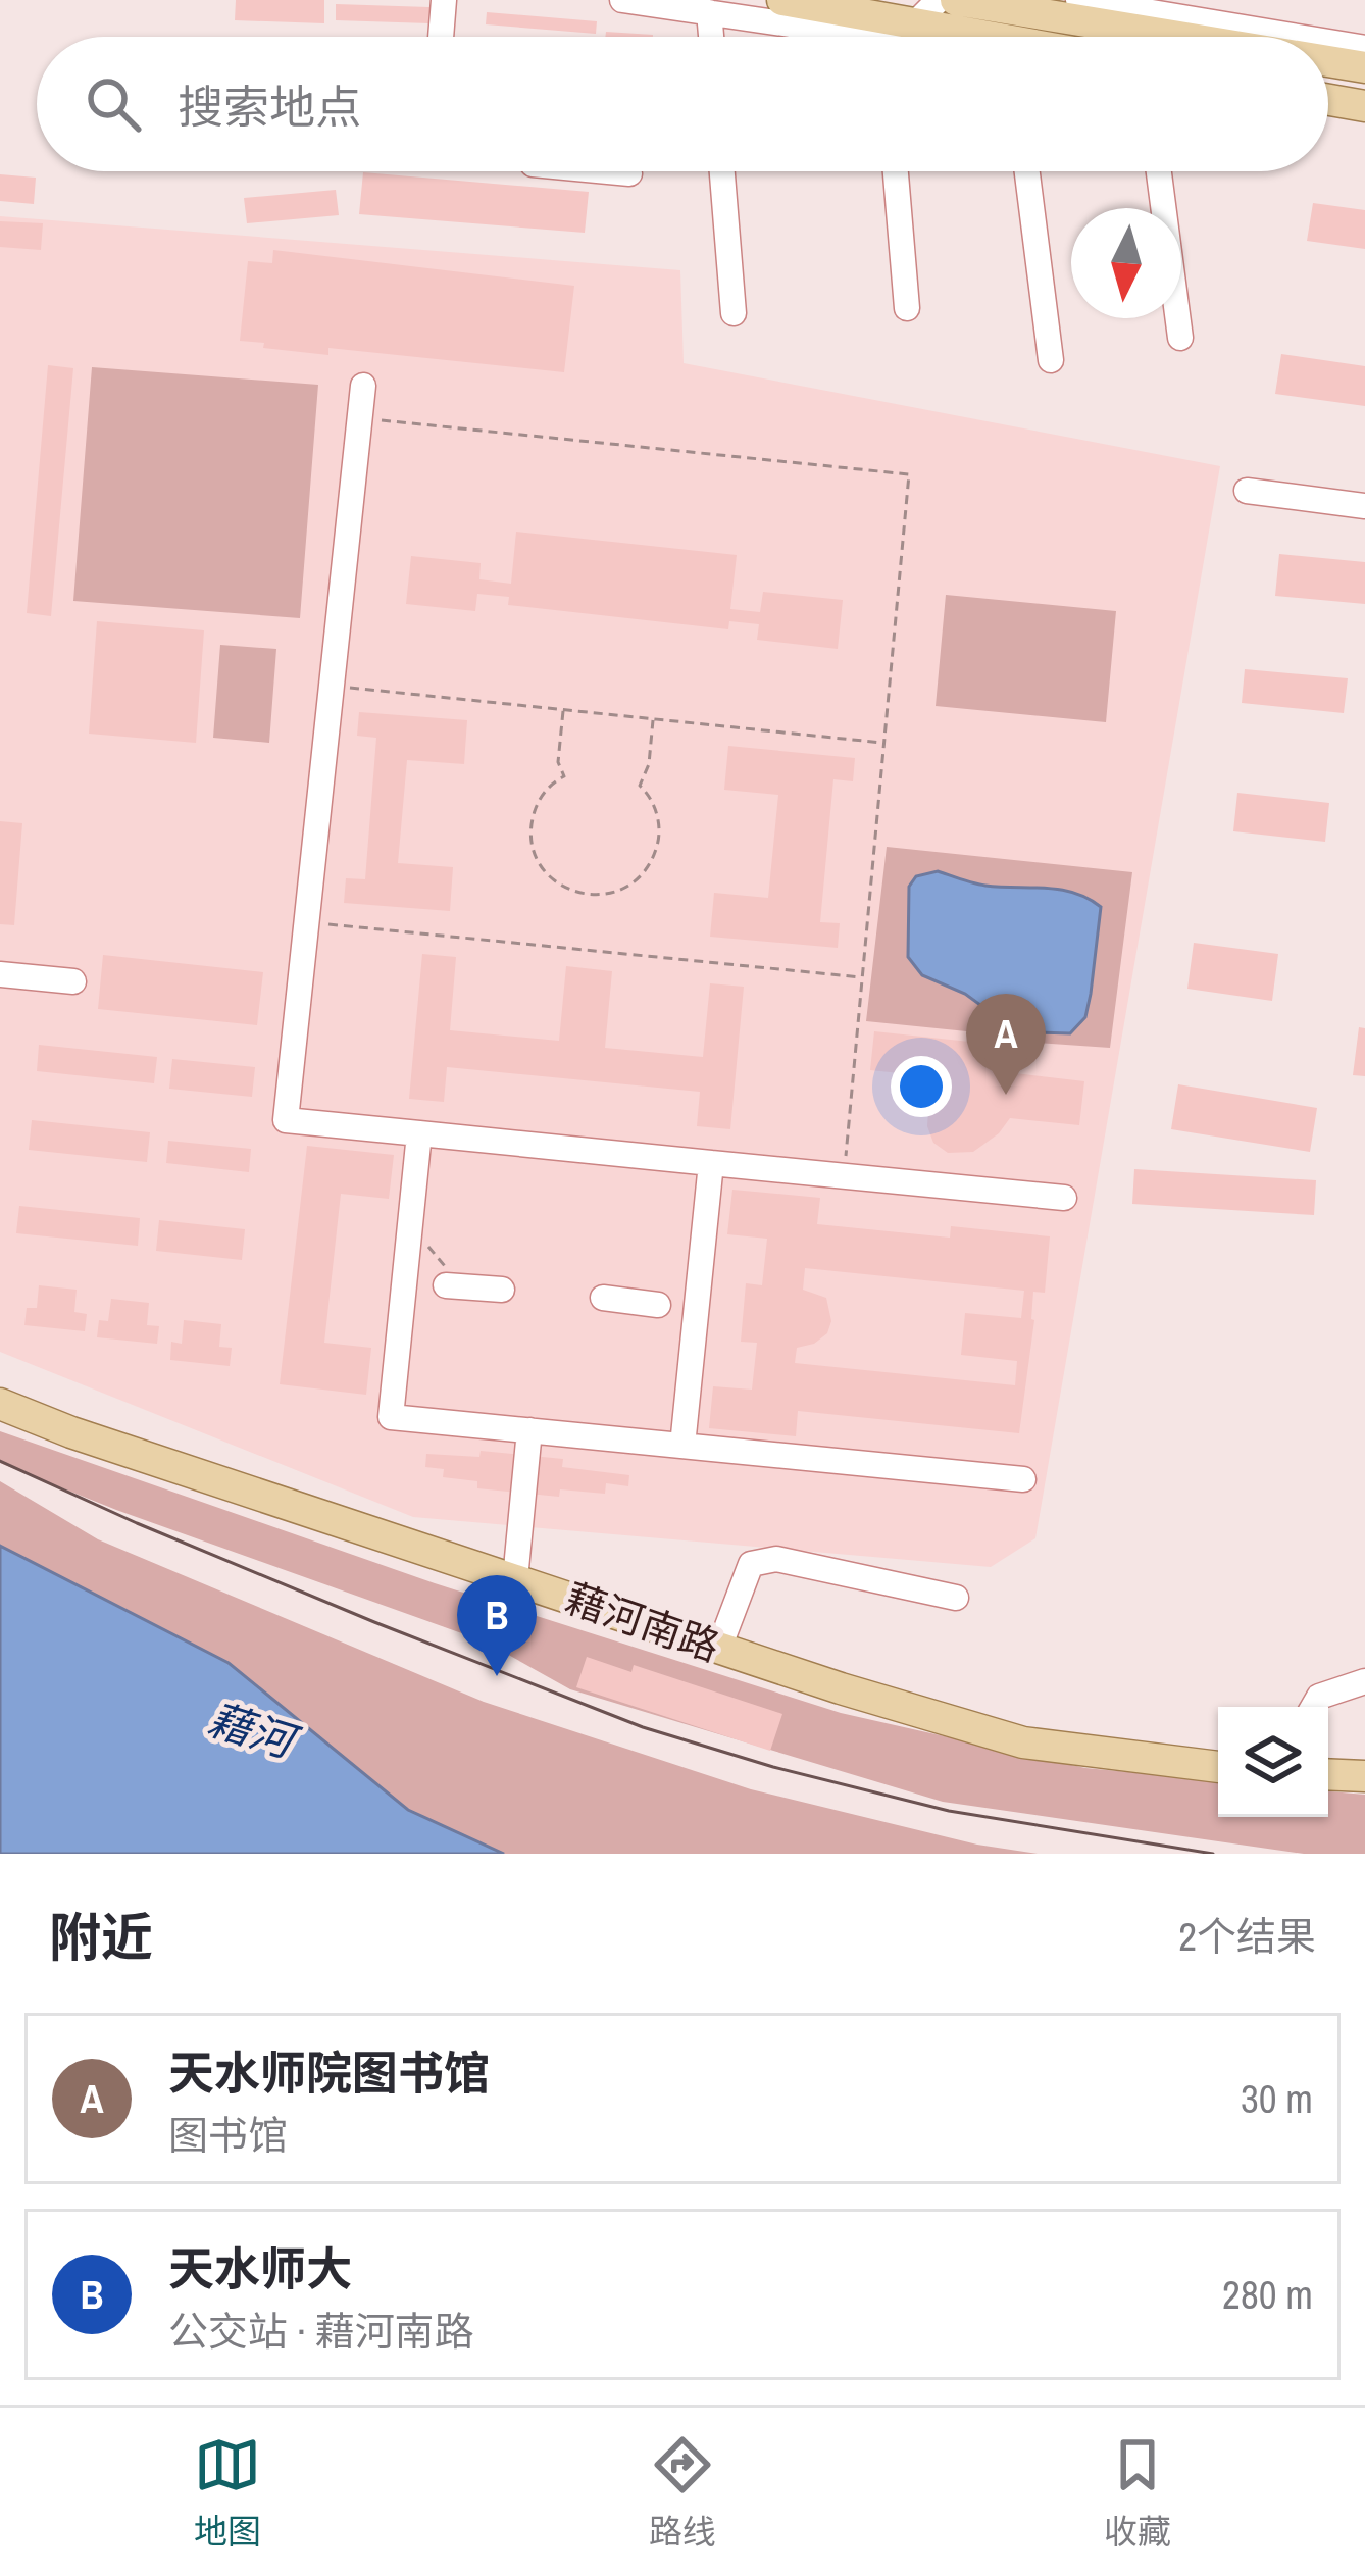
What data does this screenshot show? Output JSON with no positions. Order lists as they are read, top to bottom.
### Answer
{
  "streets": {
    "main road": ["藉河南路"]
  },
  "water": ["藉河"],
  "north": "bottom",
  "page": {
    "search": "搜索地点",
    "pins": ["A", "B"],
    "heading": ["附近", "2个结果"],
    "list": [
      {
        "mark": "A",
        "name": "天水师院图书馆",
        "note": "图书馆",
        "value": "30 m"
      },
      {
        "mark": "B",
        "name": "天水师大",
        "note": "公交站 · 藉河南路",
        "value": "280 m"
      }
    ],
    "nav": ["地图", "路线", "收藏"]
  }
}
